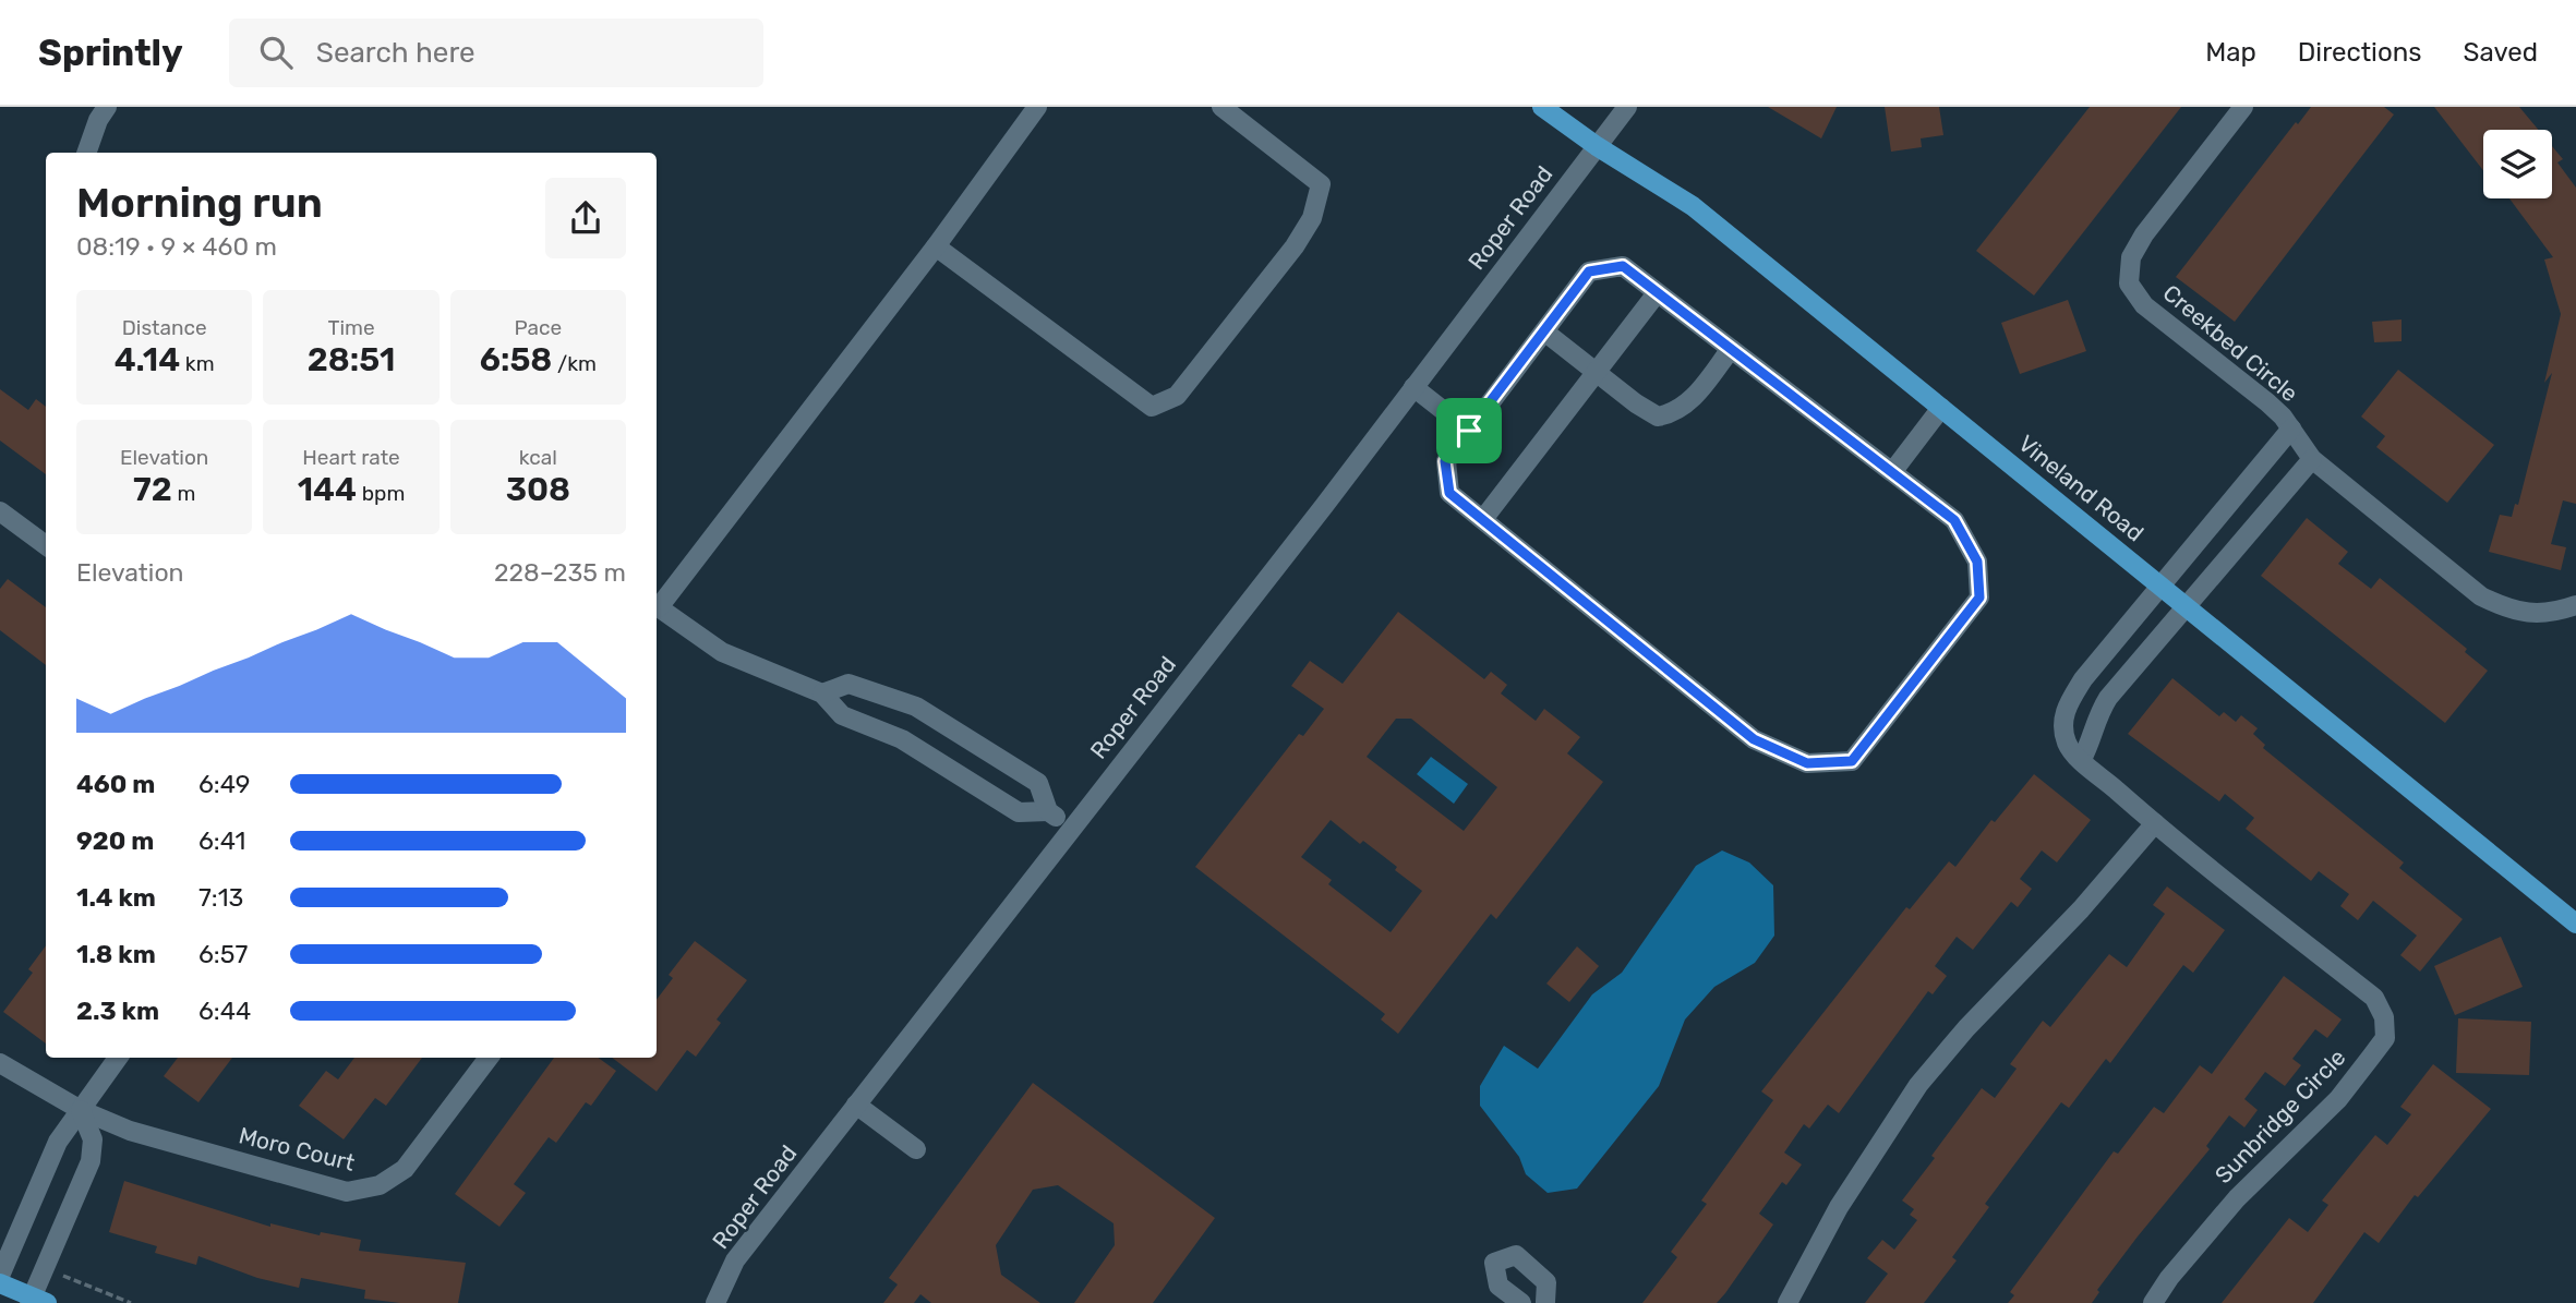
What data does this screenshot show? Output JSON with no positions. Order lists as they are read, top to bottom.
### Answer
{
  "streets": {
    "main road": ["Vineland Road"],
    "street": [
      "Roper Road",
      "Creekbed Circle",
      "Sunbridge Circle",
      "Moro Court"
    ]
  },
  "crossings": [
    ["Roper Road", "Vineland Road"],
    ["Creekbed Circle", "Vineland Road"],
    ["Creekbed Circle", "Sunbridge Circle"],
    ["Vineland Road", "Sunbridge Circle"]
  ],
  "page": {
    "header": "Sprintly",
    "search": "Search here",
    "nav": ["Map", "Directions", "Saved"],
    "heading": ["Morning run", "08:19 · 9 × 460 m"],
    "stats": [
      ["Distance", "4.14 km"],
      ["Time", "28:51"],
      ["Pace", "6:58 /km"],
      ["Elevation", "72 m"],
      ["Heart rate", "144 bpm"],
      ["kcal", "308"]
    ],
    "chart": ["Elevation", "228–235 m"],
    "list": [
      {
        "name": "460 m",
        "note": "6:49"
      },
      {
        "name": "920 m",
        "note": "6:41"
      },
      {
        "name": "1.4 km",
        "note": "7:13"
      },
      {
        "name": "1.8 km",
        "note": "6:57"
      },
      {
        "name": "2.3 km",
        "note": "6:44"
      }
    ]
  }
}
